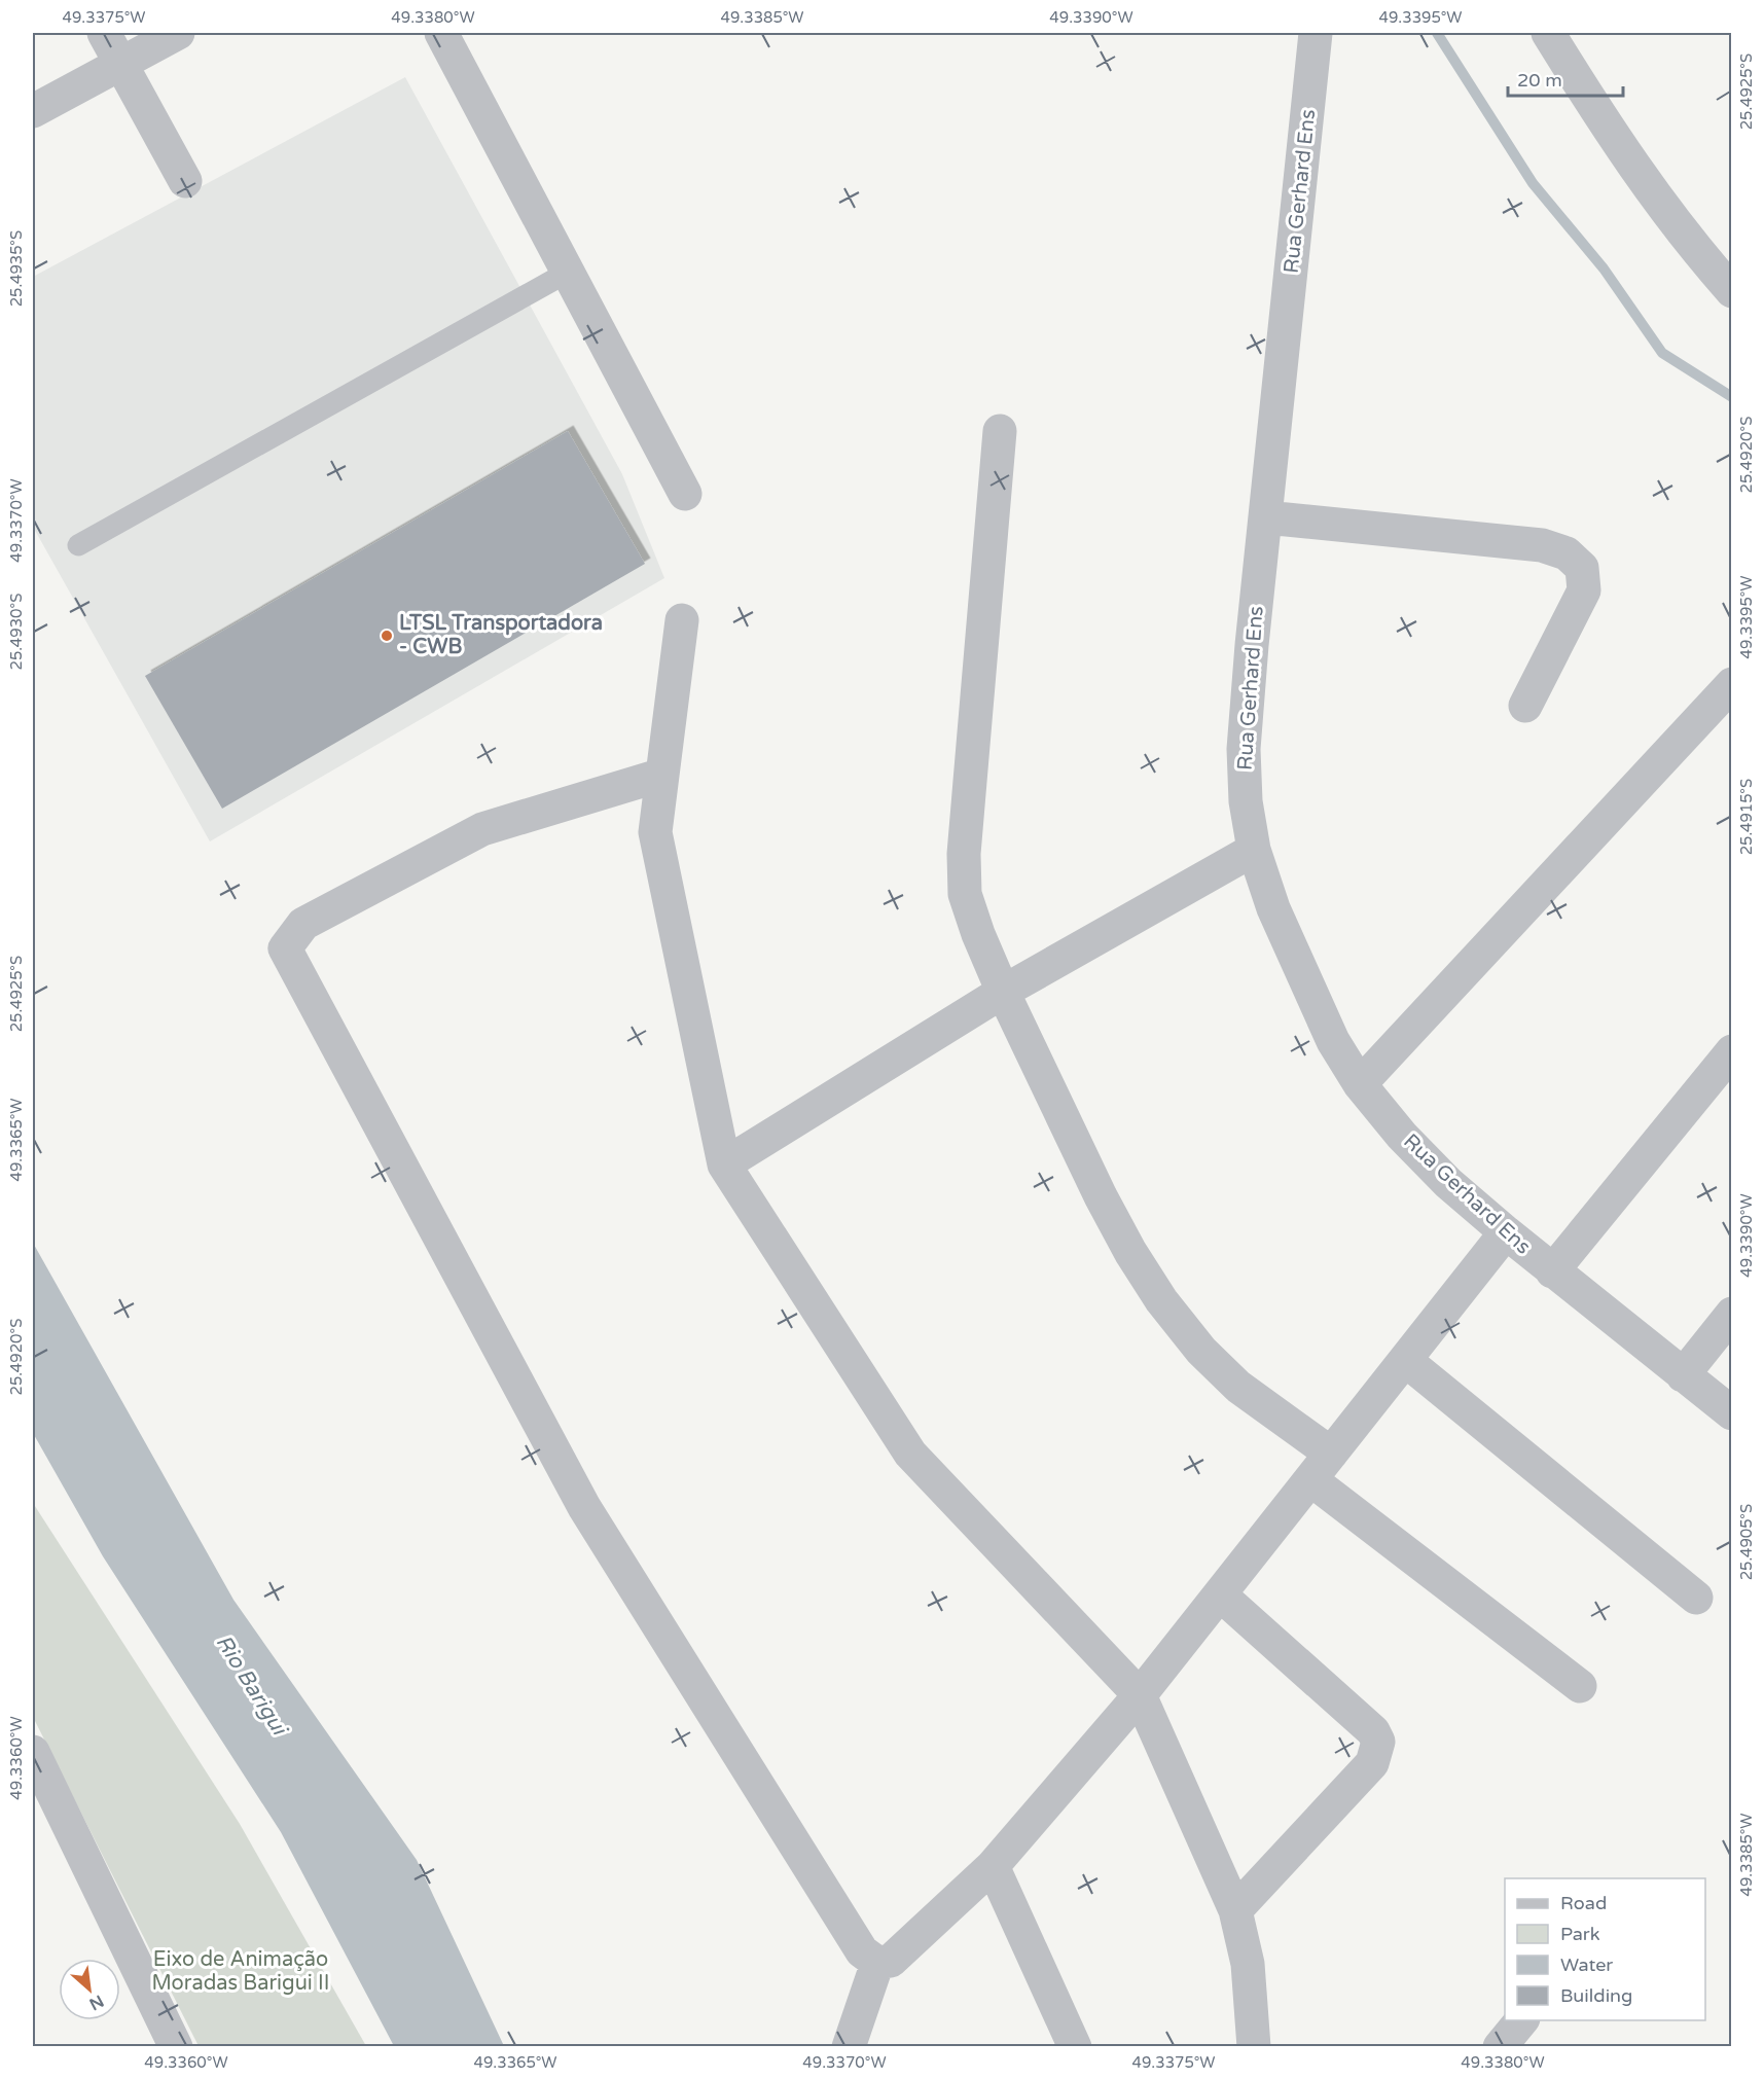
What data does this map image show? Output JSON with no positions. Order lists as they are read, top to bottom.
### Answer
{
  "streets": {
    "street": ["Rua Gerhard Ens"]
  },
  "water": ["Rio Barigui"],
  "parks": ["Eixo de Animação Moradas Barigui II"],
  "places": ["LTSL Transportadora - CWB"],
  "legend": [
    "Road",
    "Park",
    "Water",
    "Building"
  ],
  "scale_bar": "20 m",
  "north": "bottom right",
  "coordinates": [
    "49.3375°W",
    "49.3380°W",
    "49.3385°W",
    "49.3390°W",
    "49.3395°W",
    "25.4925°S",
    "25.4935°S",
    "25.4920°S",
    "49.3370°W",
    "25.4930°S",
    "25.4915°S",
    "49.3365°W",
    "25.4905°S",
    "49.3360°W"
  ]
}
